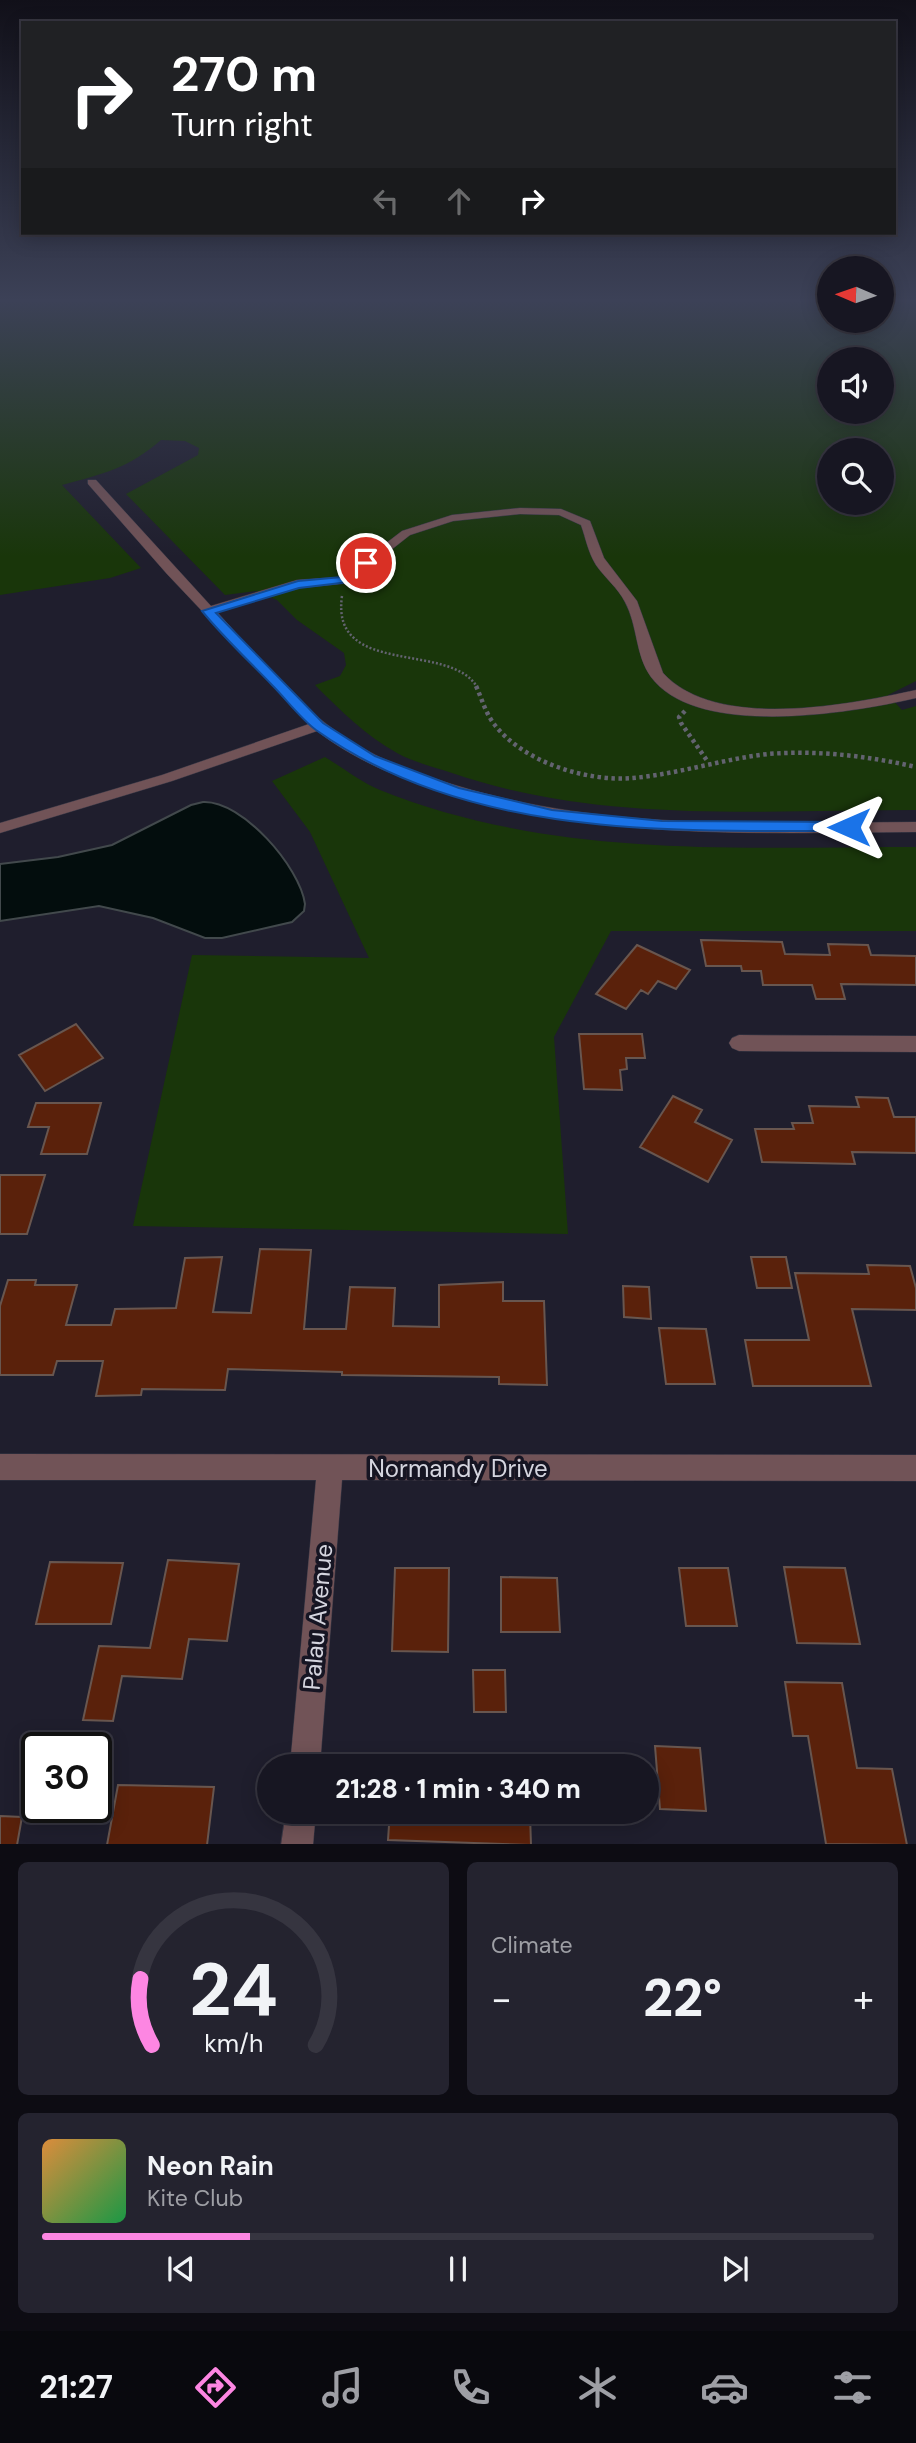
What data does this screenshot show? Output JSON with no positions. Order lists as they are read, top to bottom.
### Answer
{
  "streets": {
    "street": ["Normandy Drive", "Palau Avenue"]
  },
  "crossings": [
    ["Normandy Drive", "Palau Avenue"]
  ],
  "north": "left",
  "page": {
    "turn": ["270 m", "Turn right"],
    "limit": "30",
    "trip": "21:28 · 1 min · 340 m",
    "tile": "Climate",
    "heat": ["−", "22°", "+"],
    "song": ["Neon Rain", "Kite Club"],
    "tabs": "21:27",
    "gauge": ["24", "km/h"]
  }
}
